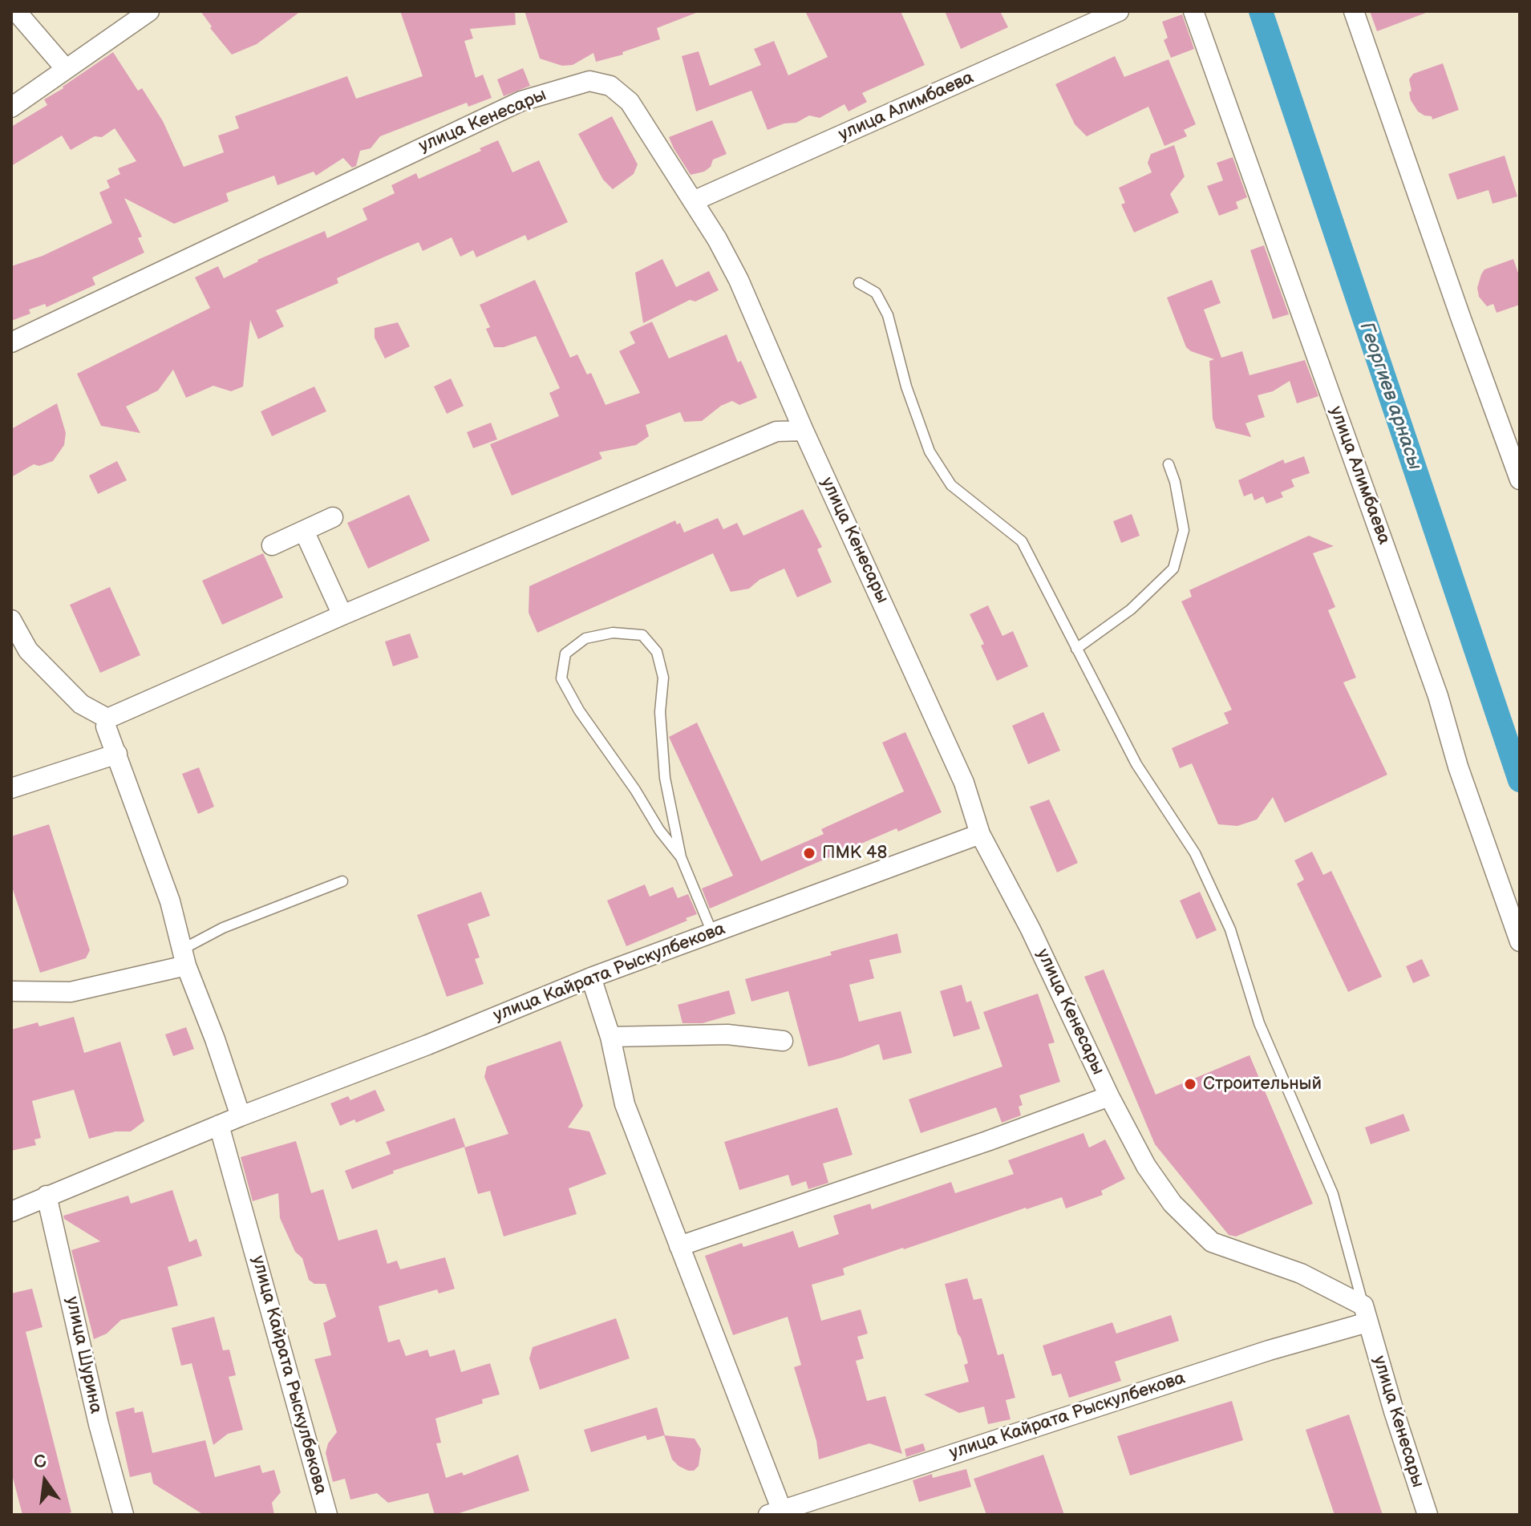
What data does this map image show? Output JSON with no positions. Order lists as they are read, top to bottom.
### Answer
{
  "streets": {
    "street": [
      "улица Алимбаева",
      "улица Кенесары",
      "улица Кайрата Рыскулбекова",
      "улица Шурина"
    ]
  },
  "crossings": [
    ["улица Алимбаева", "улица Кенесары"],
    ["улица Кенесары", "улица Кайрата Рыскулбекова"],
    ["улица Кайрата Рыскулбекова", "улица Шурина"]
  ],
  "water": ["Георгиев арнасы"],
  "places": ["ПМК 48", "Строительный"],
  "north": "top"
}
